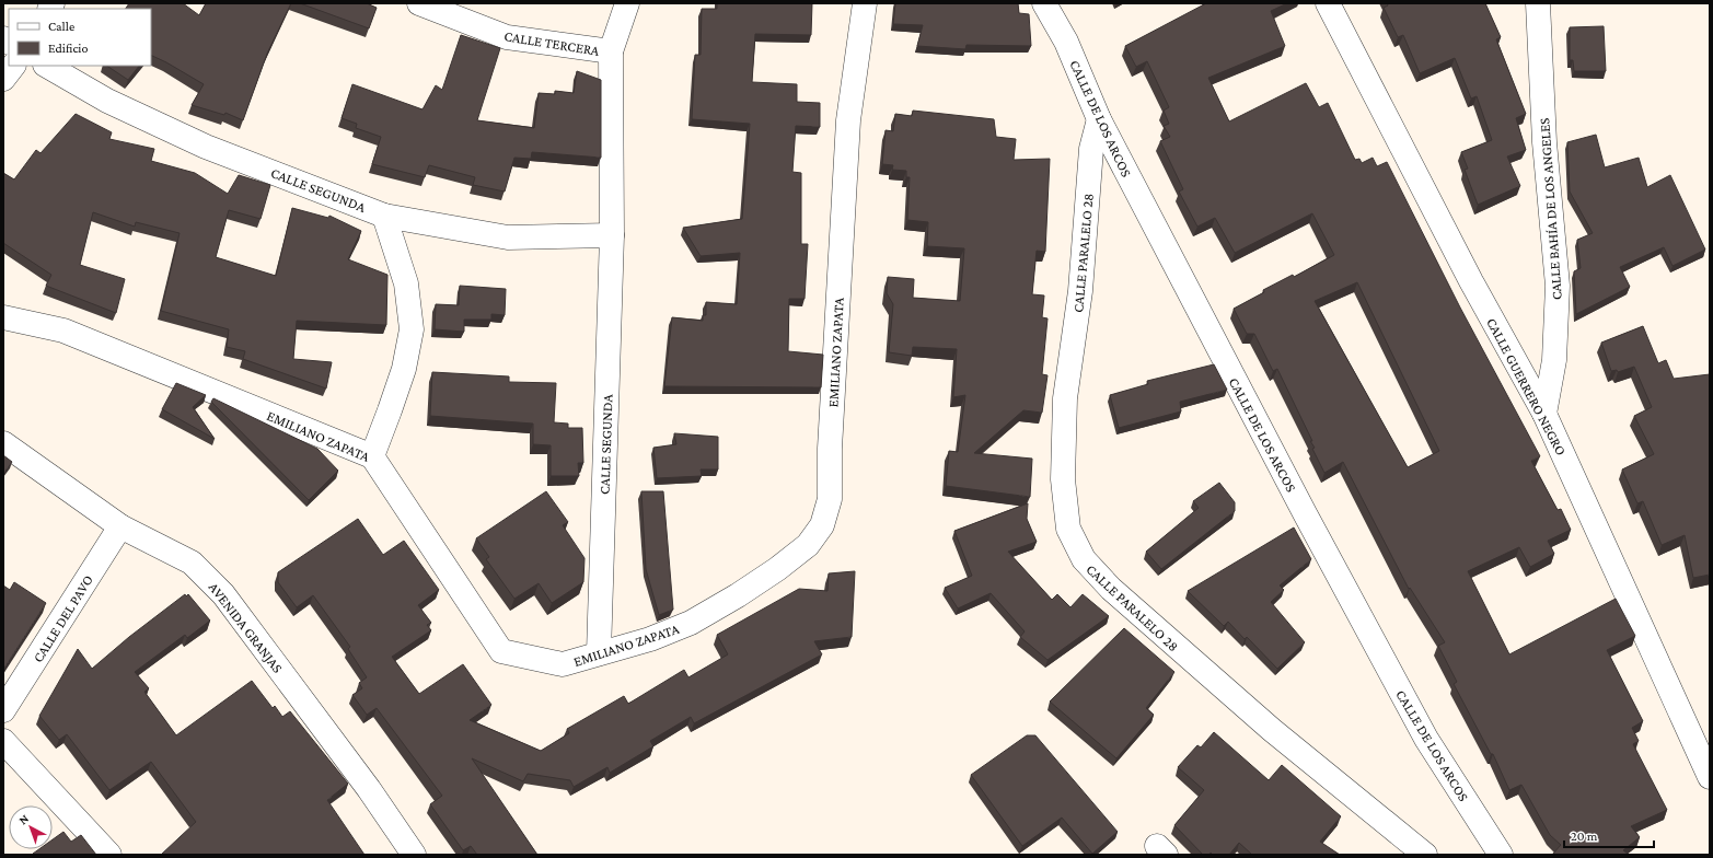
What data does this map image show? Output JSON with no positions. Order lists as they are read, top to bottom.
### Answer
{
  "streets": {
    "street": [
      "CALLE TERCERA",
      "CALLE DE LOS ARCOS",
      "CALLE SEGUNDA",
      "CALLE BAHÍA DE LOS ANGELES",
      "CALLE PARALELO 28",
      "EMILIANO ZAPATA",
      "CALLE GUERRERO NEGRO",
      "CALLE DEL PAVO",
      "AVENIDA GRANJAS"
    ]
  },
  "crossings": [
    ["CALLE TERCERA", "CALLE SEGUNDA"],
    ["CALLE DE LOS ARCOS", "CALLE PARALELO 28"],
    ["CALLE SEGUNDA", "EMILIANO ZAPATA"],
    ["CALLE BAHÍA DE LOS ANGELES", "CALLE GUERRERO NEGRO"],
    ["CALLE DEL PAVO", "AVENIDA GRANJAS"]
  ],
  "legend": ["Calle", "Edificio"],
  "scale_bar": "20 m",
  "north": "top left"
}
